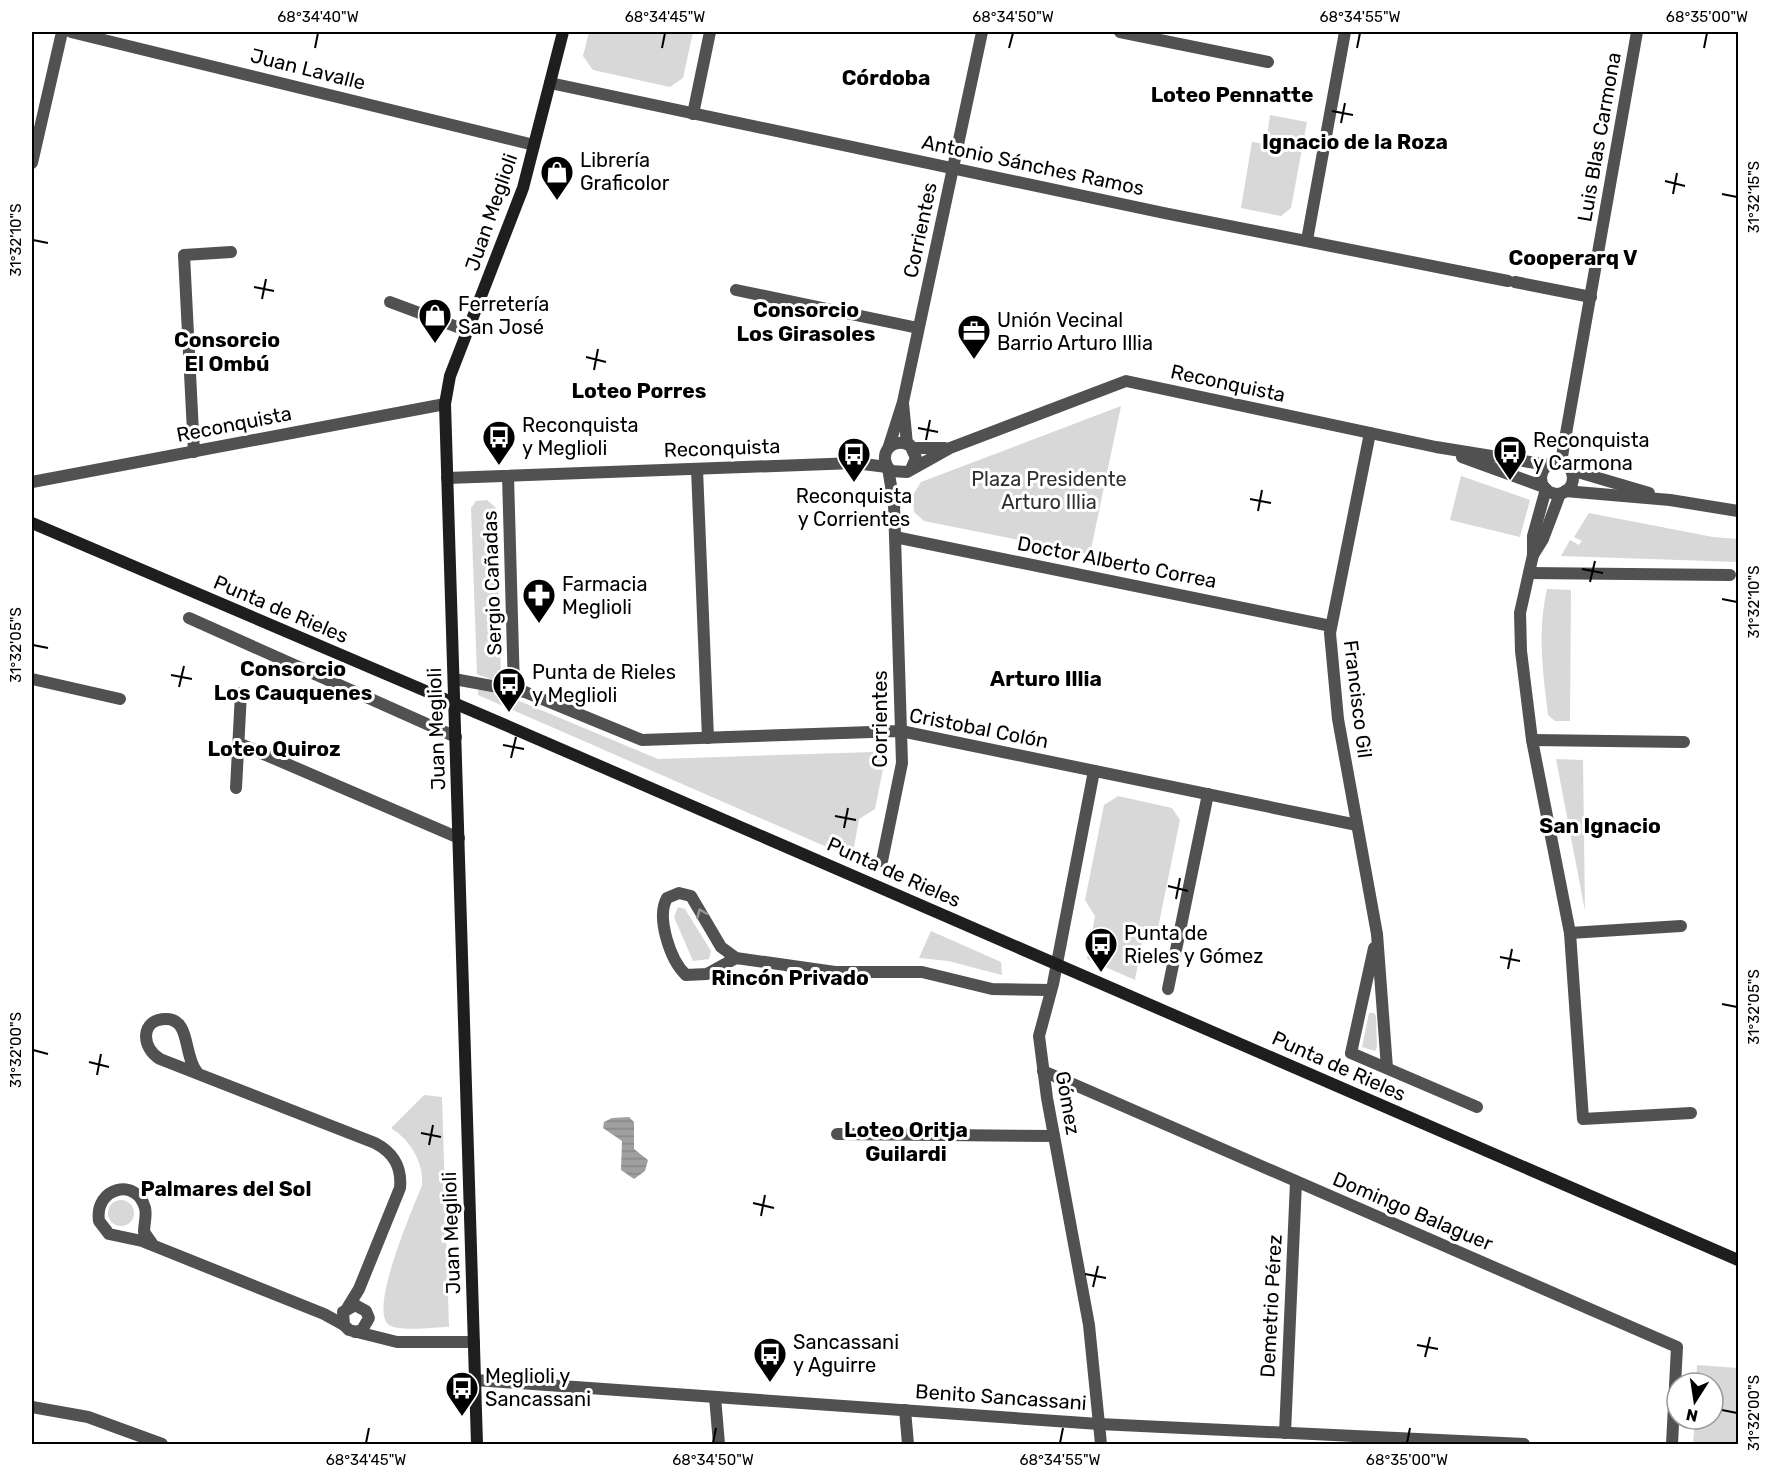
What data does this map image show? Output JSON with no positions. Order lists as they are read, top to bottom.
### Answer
{
  "streets": {
    "street": [
      "Juan Lavalle",
      "Luis Blas Carmona",
      "Antonio Sánches Ramos",
      "Juan Meglioli",
      "Corrientes",
      "Reconquista",
      "Doctor Alberto Correa",
      "Sergio Cañadas",
      "Punta de Rieles",
      "Francisco Gil",
      "Cristobal Colón",
      "Gómez",
      "Domingo Balaguer",
      "Demetrio Pérez",
      "Benito Sancassani"
    ]
  },
  "crossings": [
    ["Juan Lavalle", "Juan Meglioli"],
    ["Luis Blas Carmona", "Antonio Sánches Ramos"],
    ["Luis Blas Carmona", "Reconquista"],
    ["Antonio Sánches Ramos", "Juan Meglioli"],
    ["Antonio Sánches Ramos", "Corrientes"],
    ["Juan Meglioli", "Reconquista"],
    ["Juan Meglioli", "Punta de Rieles"],
    ["Juan Meglioli", "Cristobal Colón"],
    ["Juan Meglioli", "Benito Sancassani"],
    ["Corrientes", "Reconquista"],
    ["Corrientes", "Doctor Alberto Correa"],
    ["Corrientes", "Cristobal Colón"],
    ["Reconquista", "Sergio Cañadas"],
    ["Reconquista", "Francisco Gil"],
    ["Doctor Alberto Correa", "Francisco Gil"],
    ["Sergio Cañadas", "Cristobal Colón"],
    ["Punta de Rieles", "Gómez"],
    ["Francisco Gil", "Cristobal Colón"],
    ["Cristobal Colón", "Gómez"],
    ["Gómez", "Domingo Balaguer"],
    ["Gómez", "Benito Sancassani"],
    ["Domingo Balaguer", "Demetrio Pérez"],
    ["Demetrio Pérez", "Benito Sancassani"]
  ],
  "districts": [
    "Córdoba",
    "Loteo Pennatte",
    "Ignacio de la Roza",
    "Cooperarq V",
    "Consorcio Los Girasoles",
    "Consorcio El Ombú",
    "Loteo Porres",
    "Consorcio Los Cauquenes",
    "Arturo Illia",
    "Loteo Quiroz",
    "San Ignacio",
    "Rincón Privado",
    "Loteo Oritja Guilardi",
    "Palmares del Sol"
  ],
  "parks": ["Plaza Presidente Arturo Illia"],
  "places": {
    "shop": ["Librería Graficolor", "Ferretería San José"],
    "office": ["Unión Vecinal Barrio Arturo Illia"],
    "bus stop": [
      "Reconquista y Meglioli",
      "Reconquista y Carmona",
      "Reconquista y Corrientes",
      "Punta de Rieles y Meglioli",
      "Punta de Rieles y Gómez",
      "Sancassani y Aguirre",
      "Meglioli y Sancassani"
    ],
    "pharmacy": ["Farmacia Meglioli"]
  },
  "north": "bottom",
  "coordinates": [
    "68°34'40\"W",
    "68°34'45\"W",
    "68°34'50\"W",
    "68°34'55\"W",
    "68°35'00\"W",
    "31°32'15\"S",
    "31°32'10\"S",
    "31°32'05\"S",
    "31°32'00\"S"
  ]
}
